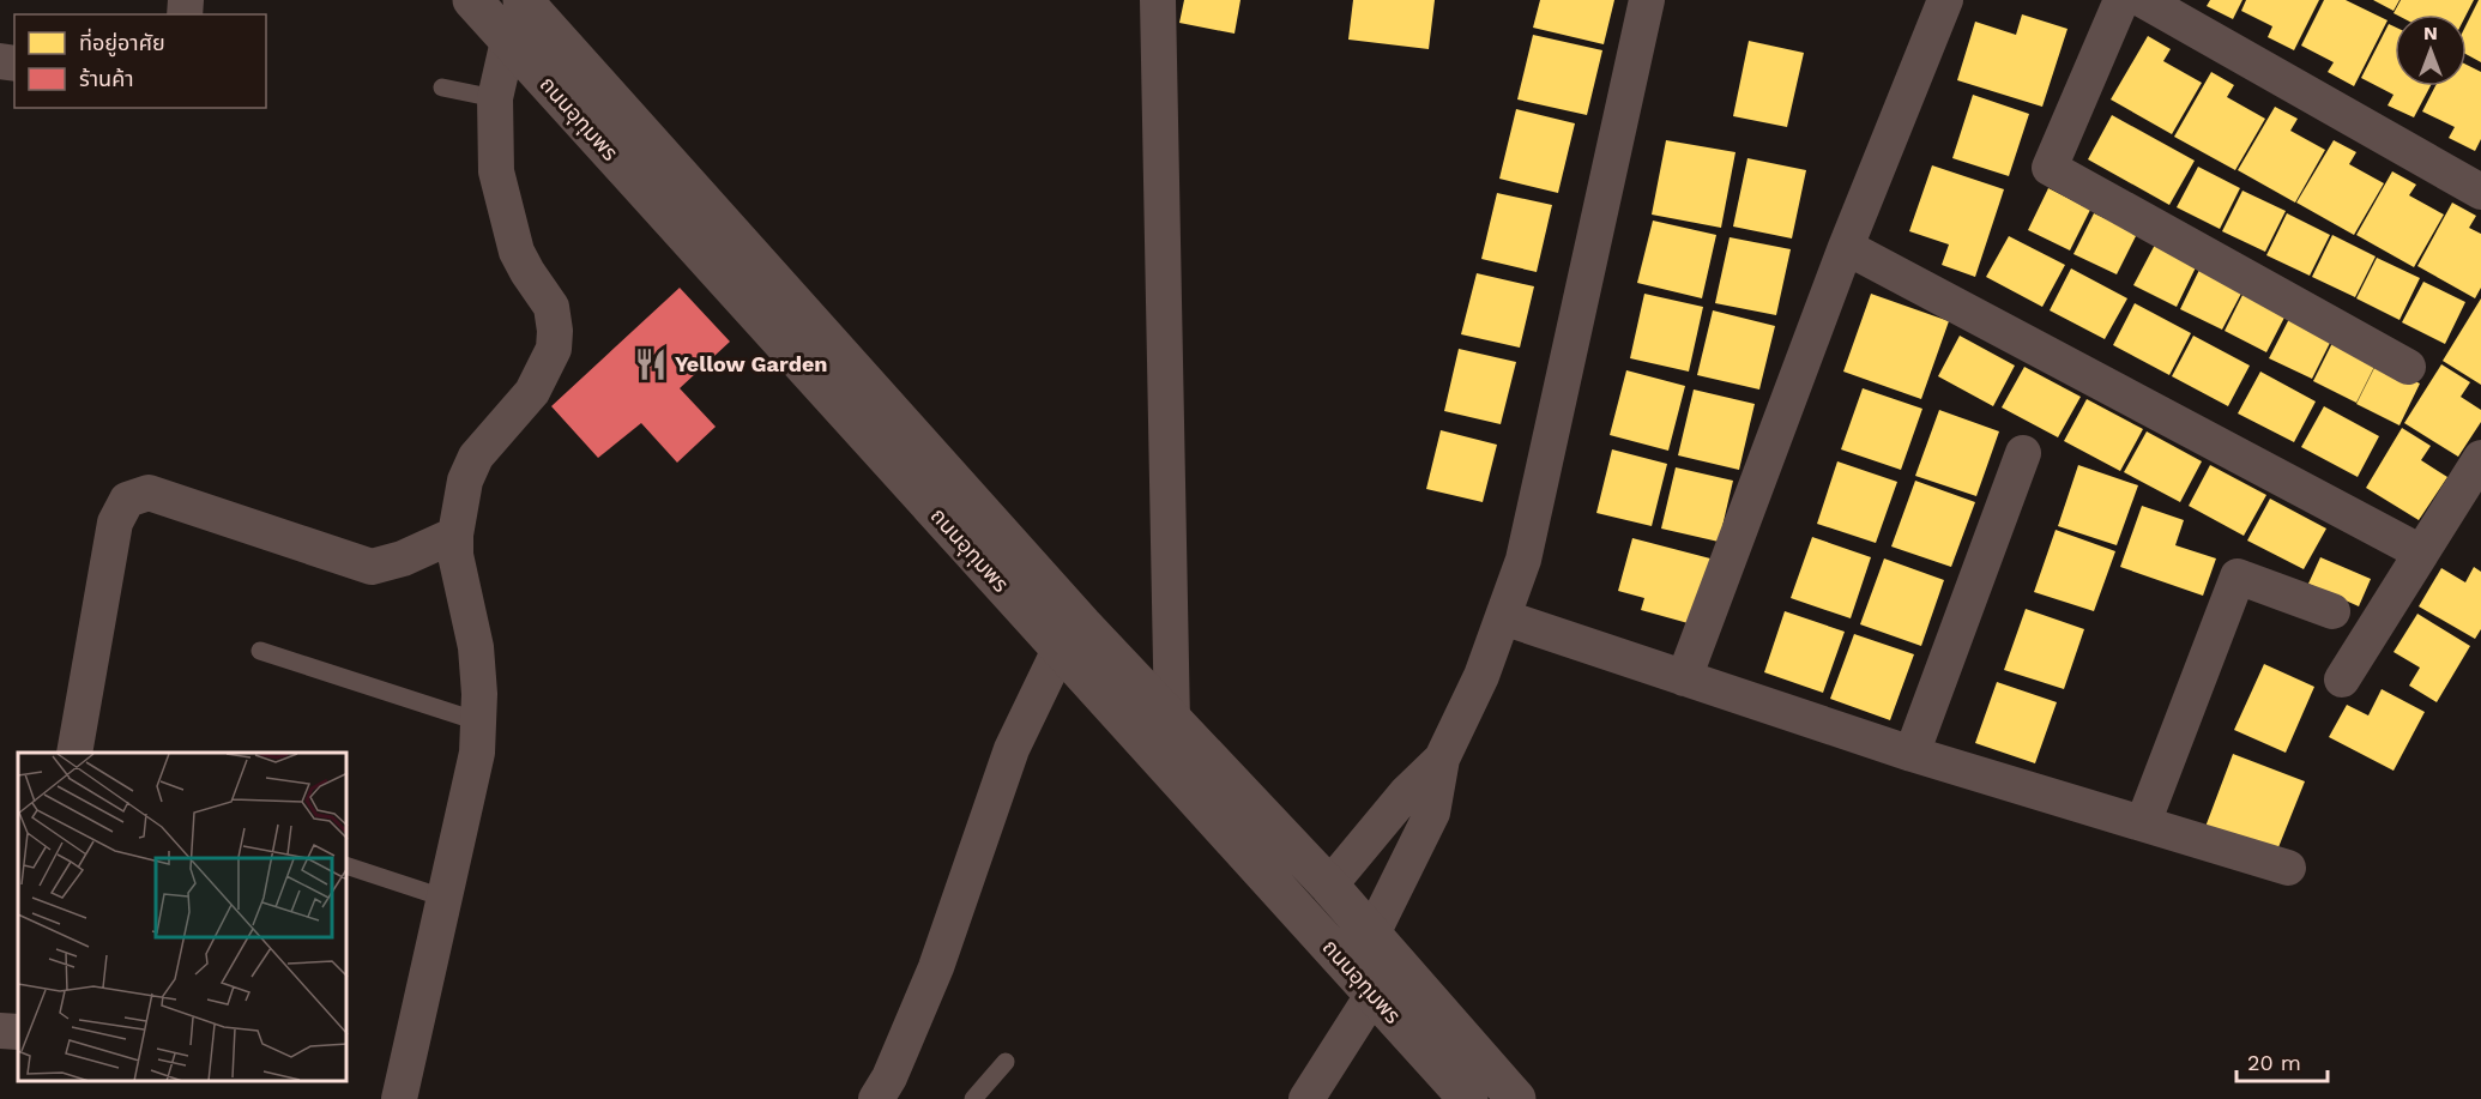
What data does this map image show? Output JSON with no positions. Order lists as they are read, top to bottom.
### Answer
{
  "streets": {
    "street": ["ถนนอุทุมพร"]
  },
  "places": {
    "restaurant": ["Yellow Garden"]
  },
  "legend": ["ที่อยู่อาศัย", "ร้านค้า"],
  "scale_bar": "20 m",
  "north": "top"
}
